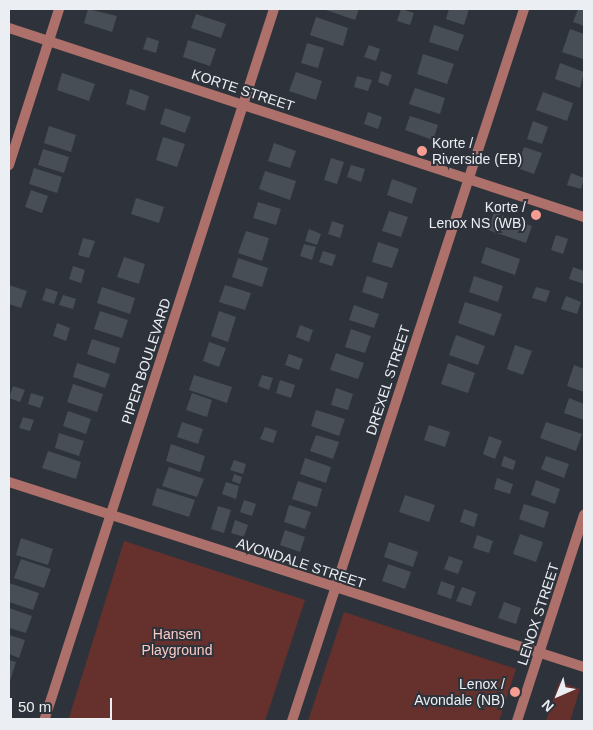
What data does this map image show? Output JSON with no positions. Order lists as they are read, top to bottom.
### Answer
{
  "streets": {
    "street": [
      "KORTE STREET",
      "PIPER BOULEVARD",
      "DREXEL STREET",
      "AVONDALE STREET",
      "LENOX STREET"
    ]
  },
  "crossings": [
    ["KORTE STREET", "PIPER BOULEVARD"],
    ["KORTE STREET", "DREXEL STREET"],
    ["PIPER BOULEVARD", "AVONDALE STREET"],
    ["DREXEL STREET", "AVONDALE STREET"],
    ["AVONDALE STREET", "LENOX STREET"]
  ],
  "parks": ["Hansen Playground"],
  "places": ["Korte / Riverside (EB)", "Korte / Lenox NS (WB)", "Lenox / Avondale (NB)"],
  "scale_bar": "50 m",
  "north": "bottom left"
}
